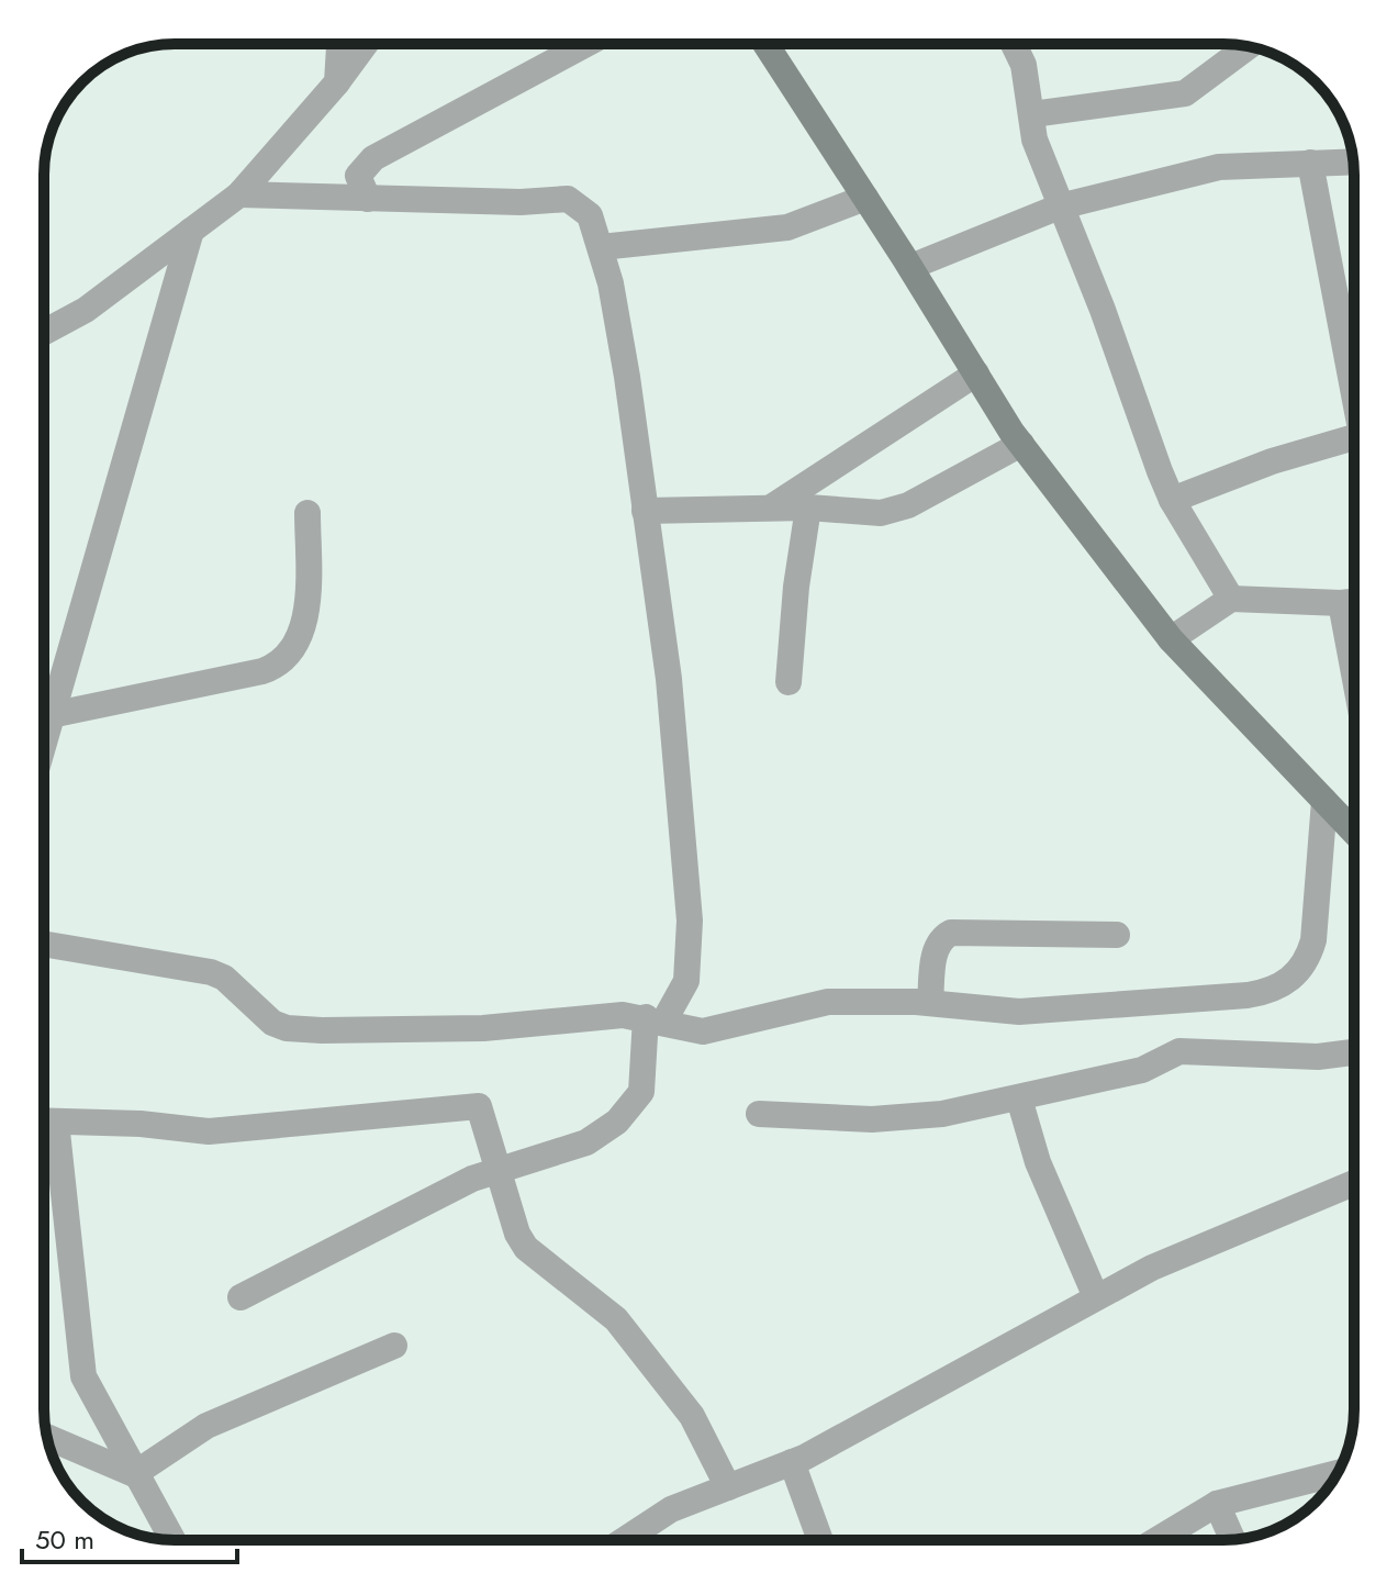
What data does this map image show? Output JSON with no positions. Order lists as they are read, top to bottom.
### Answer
{
  "scale_bar": "50 m"
}
